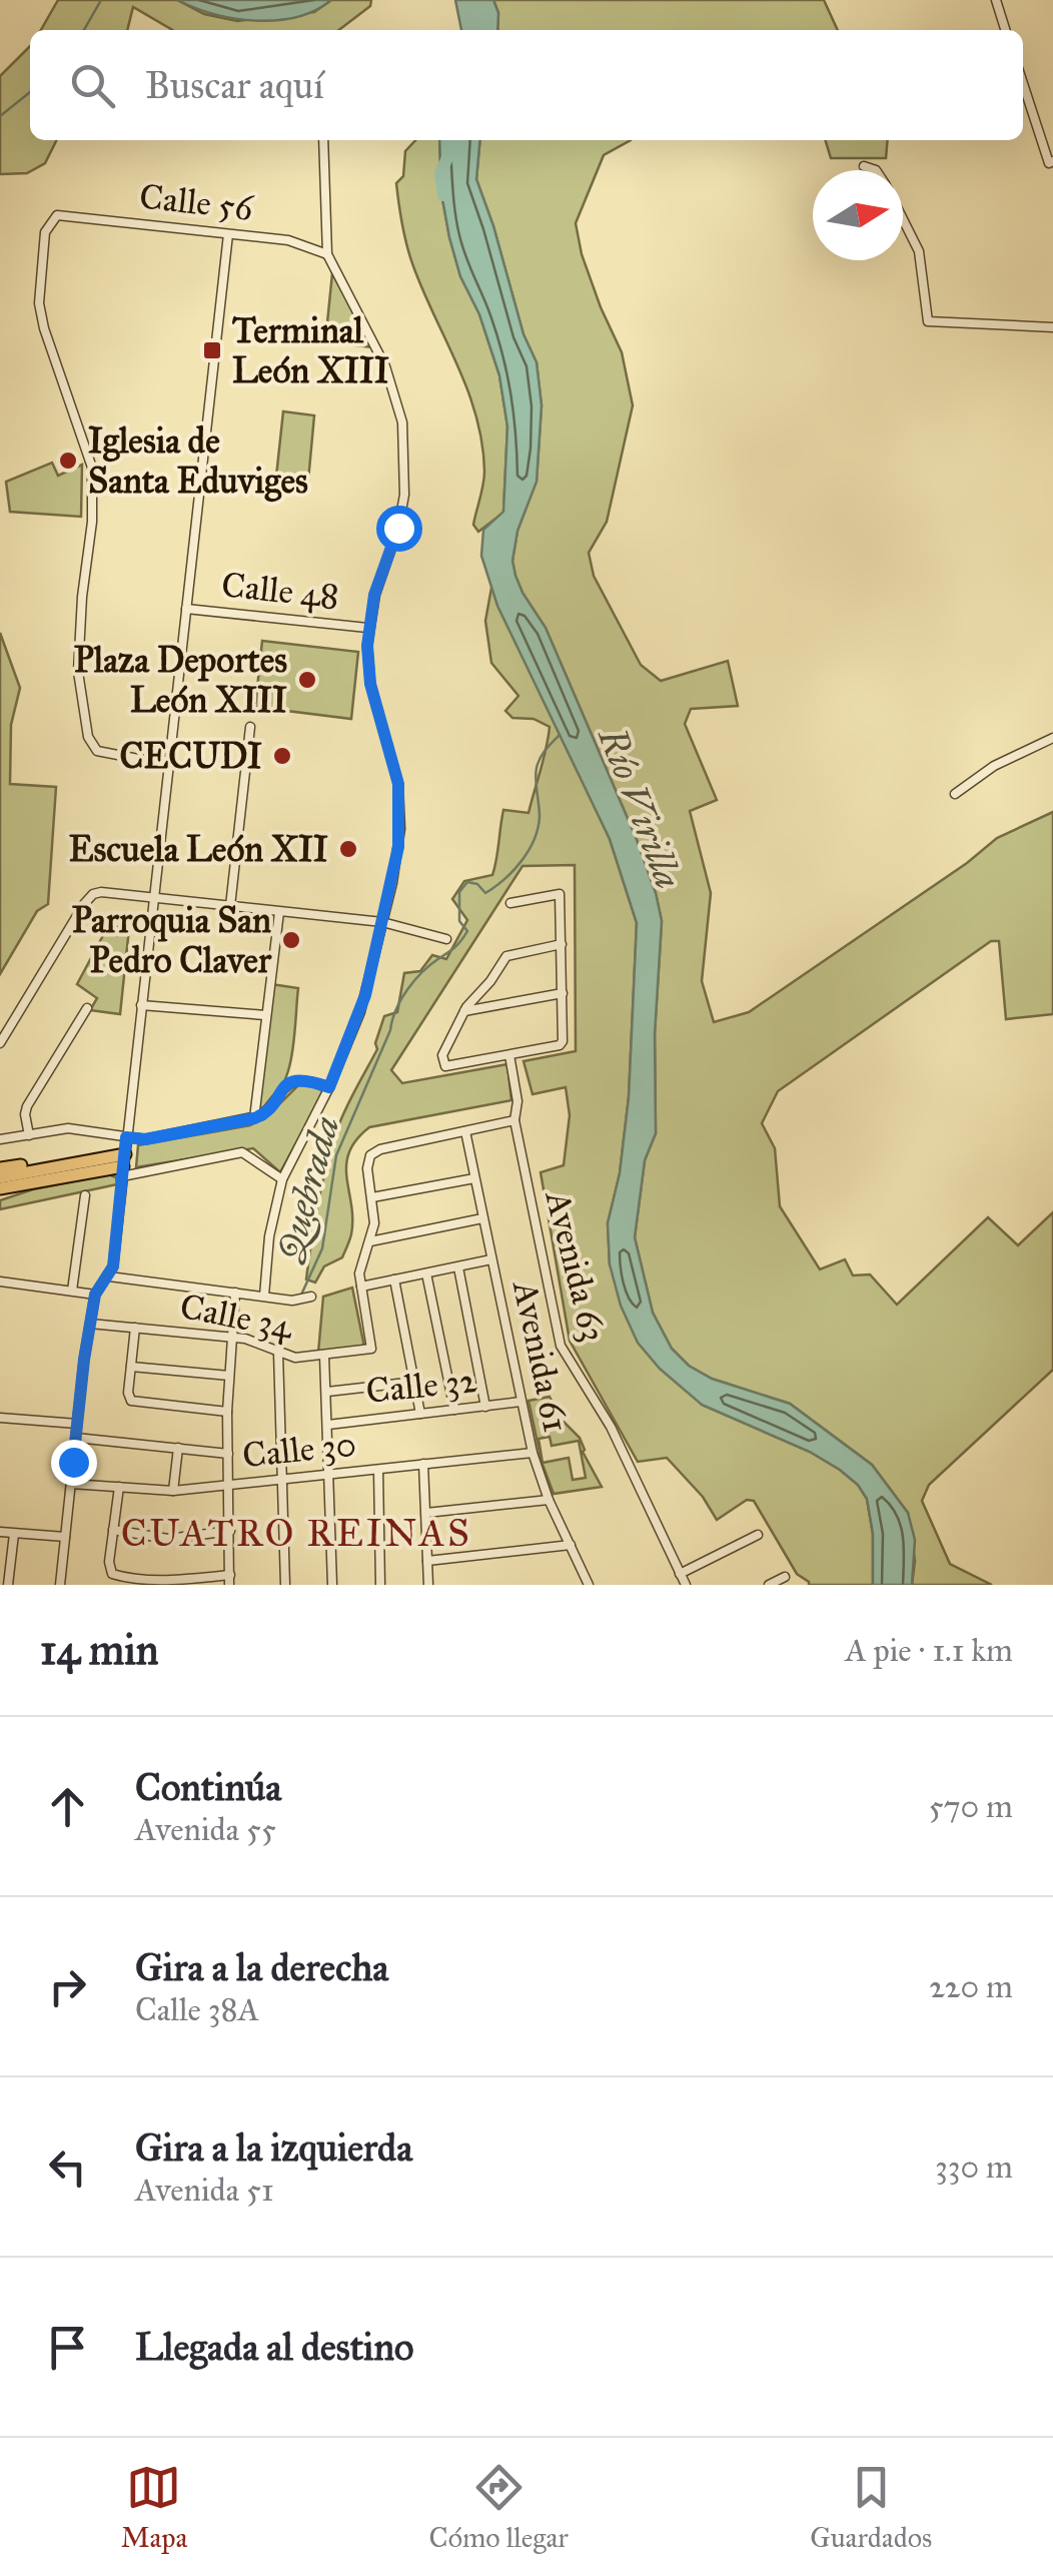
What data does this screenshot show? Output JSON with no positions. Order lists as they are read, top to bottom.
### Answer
{
  "streets": {
    "street": [
      "Calle 56",
      "Calle 48",
      "Avenida 63",
      "Calle 34",
      "Avenida 61",
      "Calle 32",
      "Calle 30"
    ]
  },
  "crossings": [
    ["Avenida 61", "Calle 32"],
    ["Avenida 61", "Calle 30"]
  ],
  "districts": ["CUATRO REINAS"],
  "water": ["Río Virilla", "Quebrada"],
  "places": {
    "transit": ["Terminal León XIII"],
    "other": [
      "Iglesia de Santa Eduviges",
      "Plaza Deportes León XIII",
      "CECUDI",
      "Escuela León XII",
      "Parroquia San Pedro Claver"
    ]
  },
  "north": "right",
  "page": {
    "search": "Buscar aquí",
    "heading": ["14 min", "A pie · 1.1 km"],
    "list": [
      ["Continúa", "Avenida 55", "570 m"],
      ["Gira a la derecha", "Calle 38A", "220 m"],
      ["Gira a la izquierda", "Avenida 51", "330 m"],
      "Llegada al destino"
    ],
    "nav": ["Mapa", "Cómo llegar", "Guardados"]
  }
}
